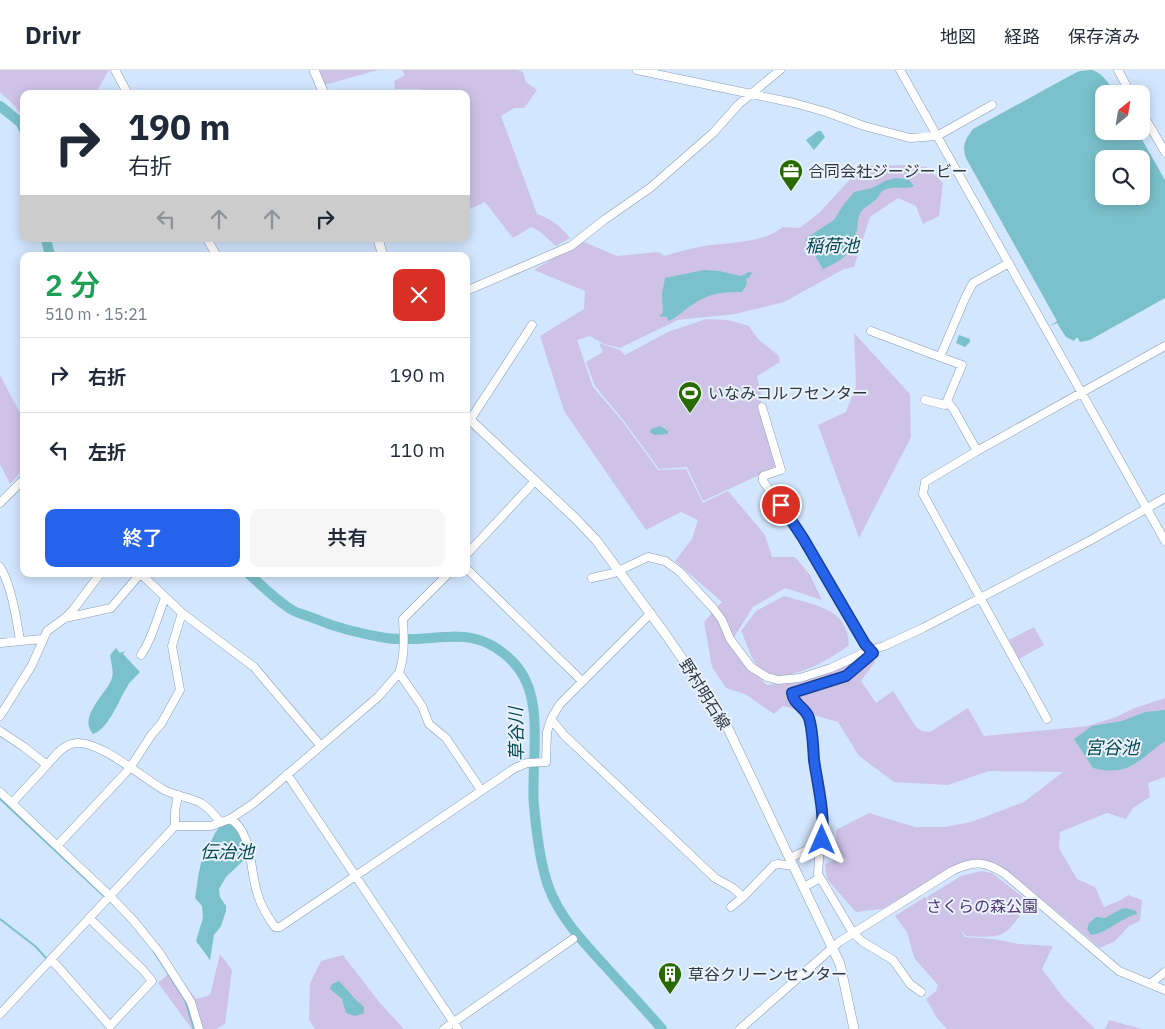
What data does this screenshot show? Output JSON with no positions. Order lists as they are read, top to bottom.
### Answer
{
  "streets": {
    "main road": ["野村明石線"]
  },
  "water": [
    "稲荷池",
    "草谷川",
    "宮谷池",
    "伝治池"
  ],
  "parks": ["さくらの森公園"],
  "places": {
    "office": ["合同会社ジージービー"],
    "sports": ["いなみコルフセンター"],
    "building": ["草谷クリーンセンター"]
  },
  "north": "top right",
  "page": {
    "header": "Drivr",
    "nav": ["地図", "経路", "保存済み"],
    "turn": ["190 m", "右折"],
    "heading": ["2 分", "510 m · 15:21"],
    "list": [
      {
        "name": "右折",
        "value": "190 m"
      },
      {
        "name": "左折",
        "value": "110 m"
      }
    ],
    "buttons": ["終了", "共有"]
  }
}
